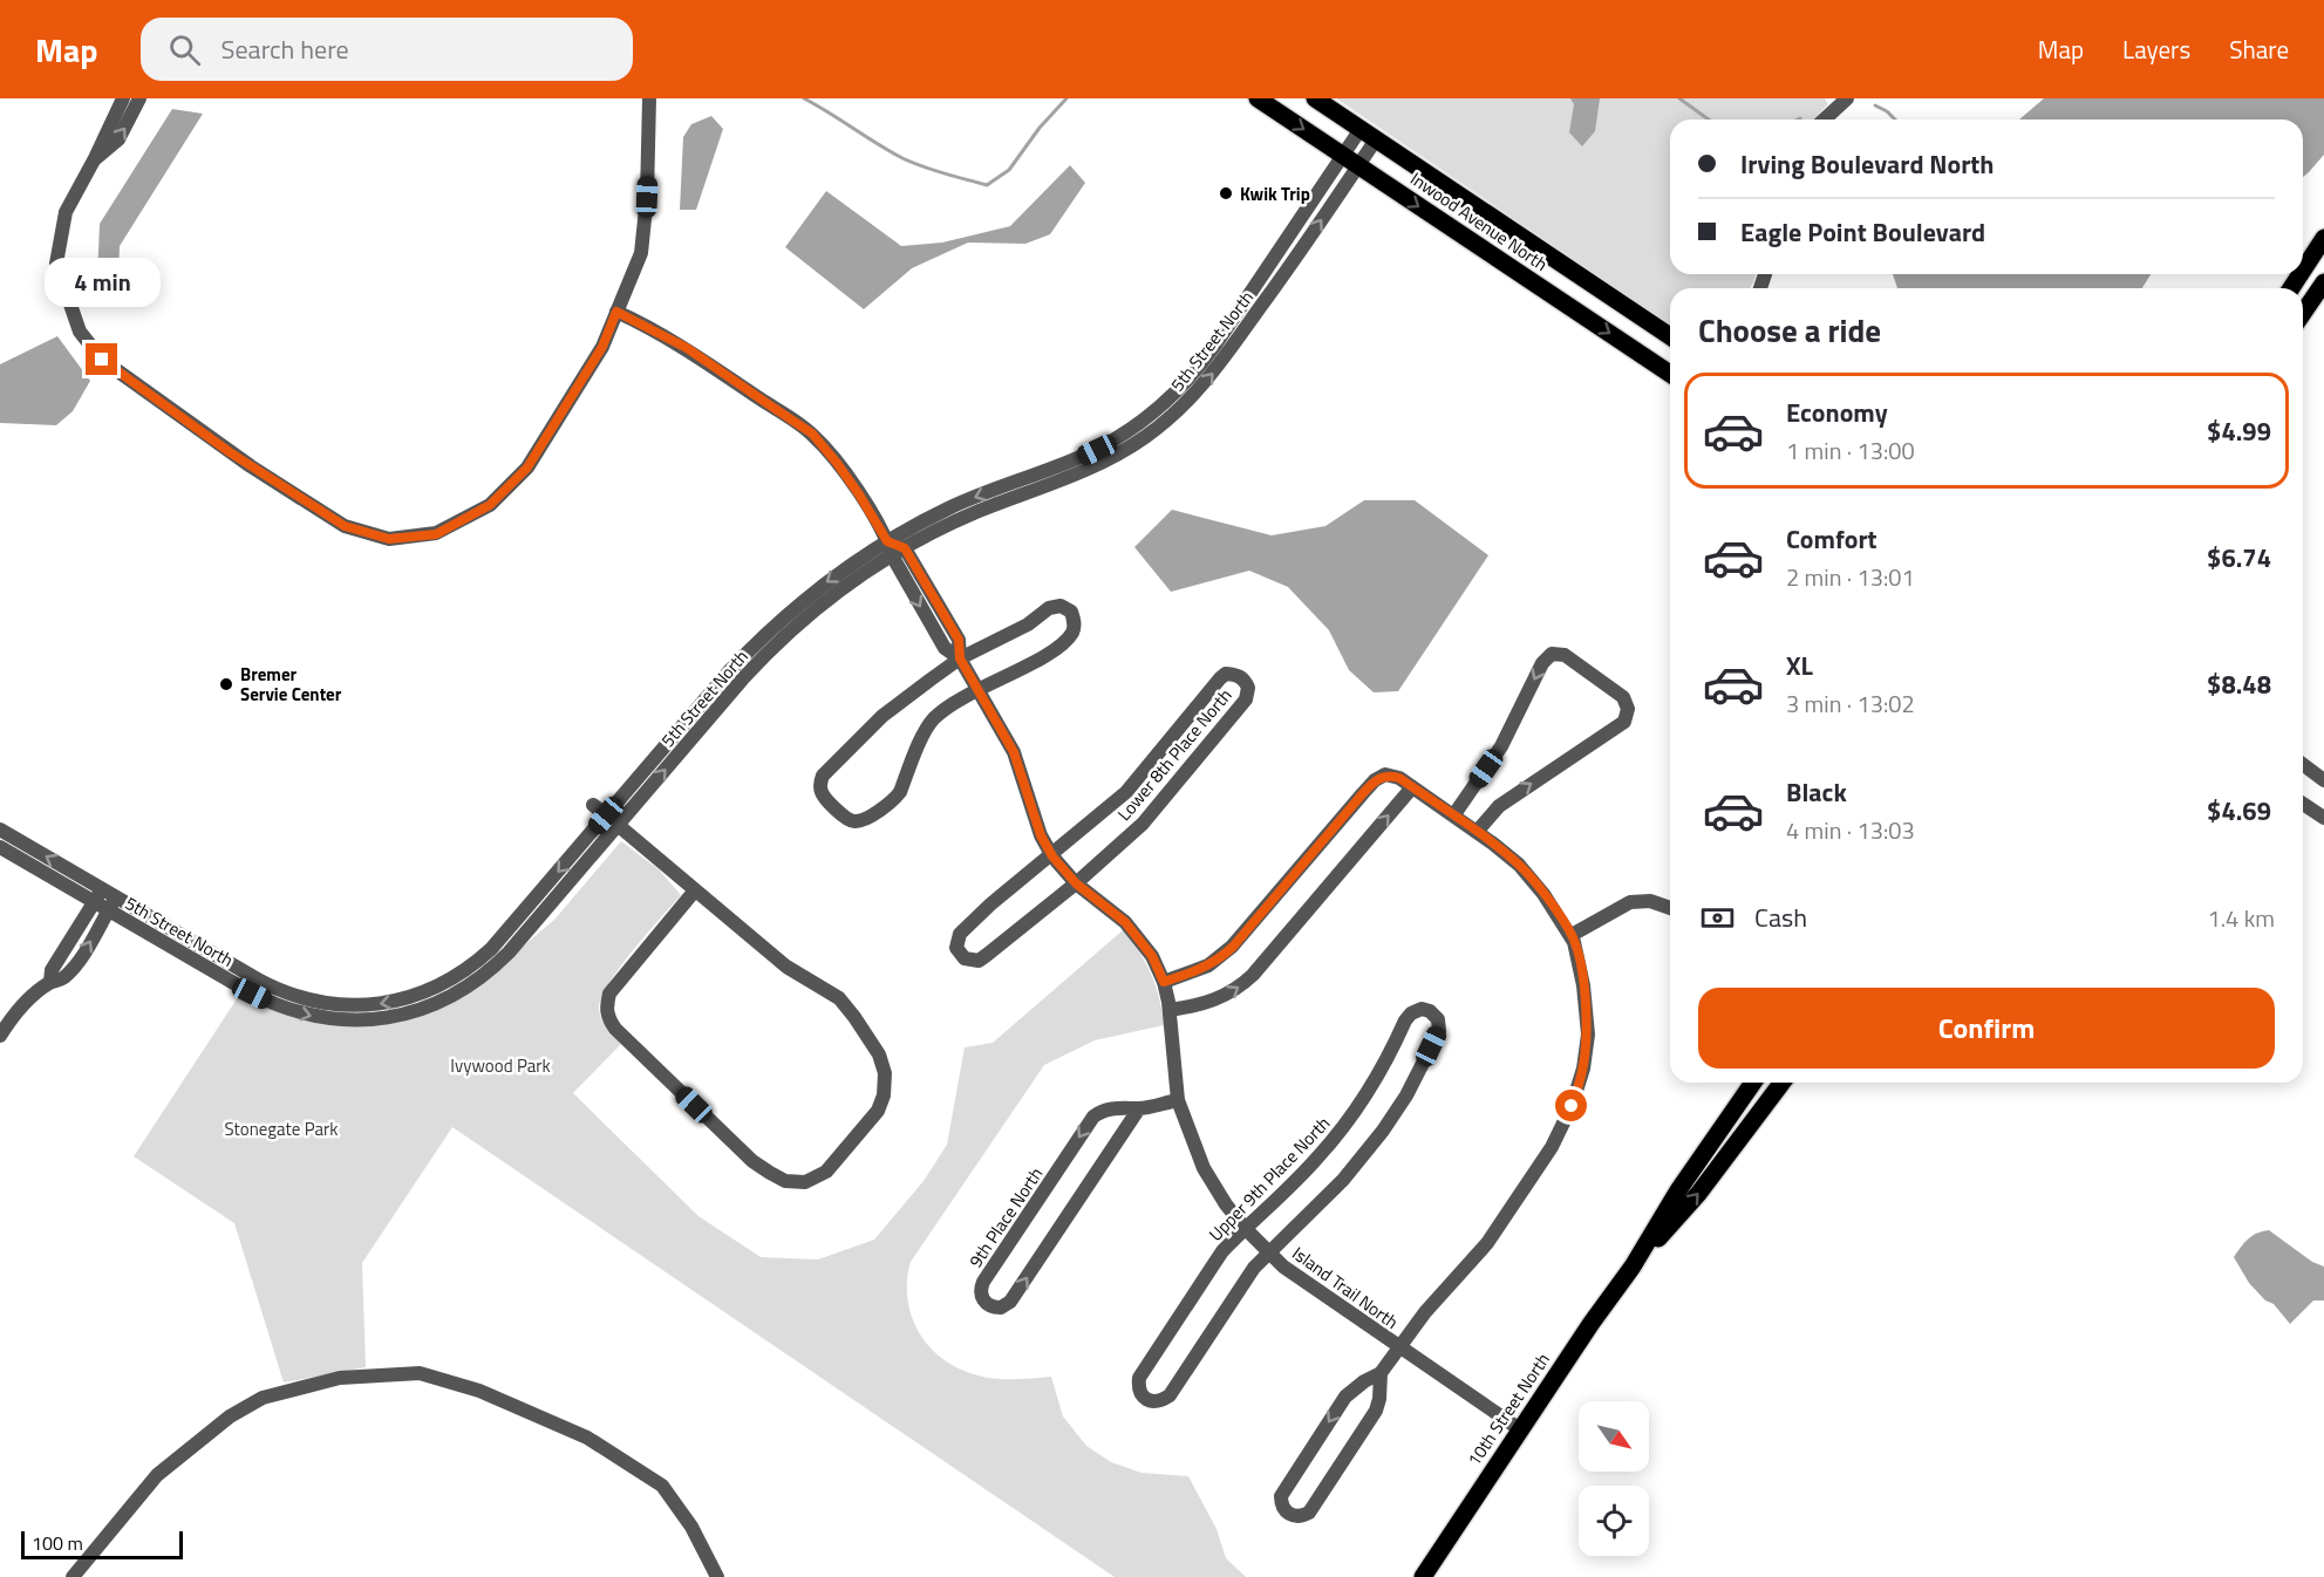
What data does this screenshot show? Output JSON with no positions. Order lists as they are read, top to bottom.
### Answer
{
  "streets": {
    "main road": ["Inwood Avenue North", "10th Street North"],
    "street": [
      "5th Street North",
      "Lower 8th Place North",
      "Upper 9th Place North",
      "9th Place North",
      "Island Trail North"
    ]
  },
  "crossings": [
    ["Inwood Avenue North", "5th Street North"],
    ["5th Street North", "Island Trail North"],
    ["Lower 8th Place North", "Island Trail North"],
    ["Upper 9th Place North", "Island Trail North"],
    ["9th Place North", "Island Trail North"],
    ["Island Trail North", "10th Street North"]
  ],
  "parks": ["Ivywood Park", "Stonegate Park"],
  "places": ["Kwik Trip", "Bremer Servie Center"],
  "scale_bar": "100 m",
  "north": "bottom right",
  "page": {
    "header": "Map",
    "search": "Search here",
    "nav": ["Map", "Layers", "Share"],
    "banner": ["Irving Boulevard North", "Eagle Point Boulevard"],
    "bubble": "4 min",
    "heading": "Choose a ride",
    "list": [
      {
        "name": "Economy",
        "note": "1 min · 13:00",
        "value": "$4.99"
      },
      {
        "name": "Comfort",
        "note": "2 min · 13:01",
        "value": "$6.74"
      },
      {
        "name": "XL",
        "note": "3 min · 13:02",
        "value": "$8.48"
      },
      {
        "name": "Black",
        "note": "4 min · 13:03",
        "value": "$4.69"
      }
    ],
    "pay": ["Cash", "1.4 km"],
    "buttons": "Confirm",
    "scale": "100 m"
  }
}
